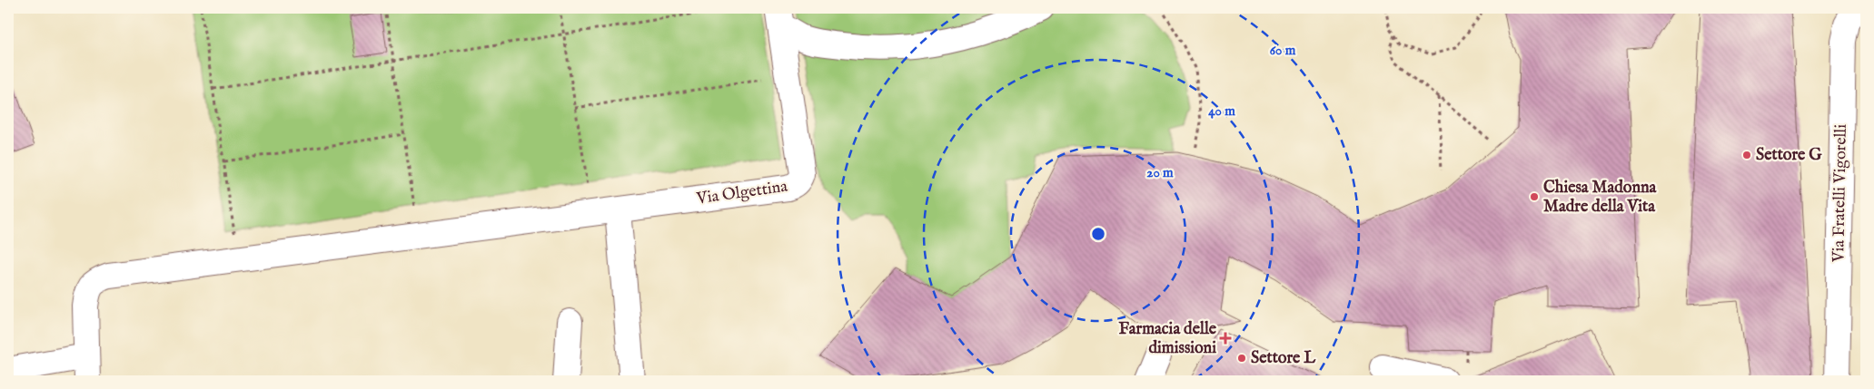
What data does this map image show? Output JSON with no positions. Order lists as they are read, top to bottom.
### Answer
{
  "streets": {
    "street": ["Via Olgettina", "Via Fratelli Vigorelli"]
  },
  "places": {
    "other": ["Settore G", "Chiesa Madonna Madre della Vita", "Settore L"],
    "health": ["Farmacia delle dimissioni"]
  },
  "rings": ["60 m", "40 m", "20 m"]
}
